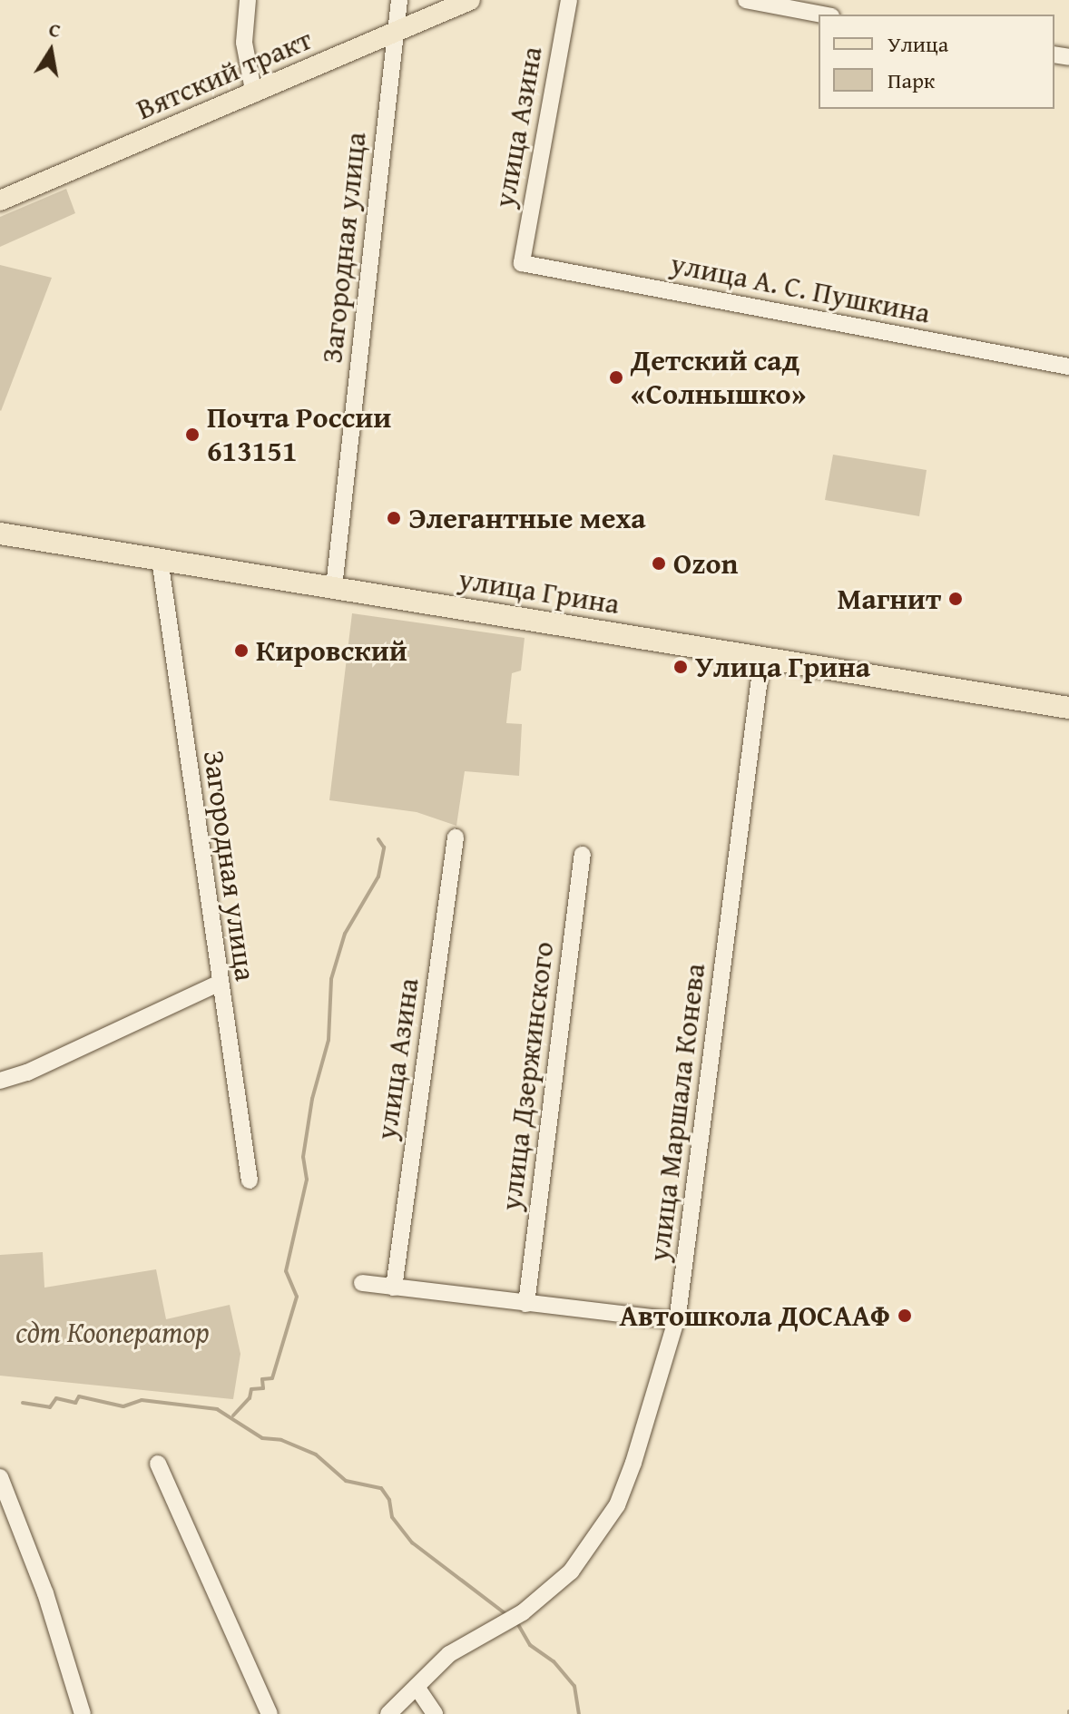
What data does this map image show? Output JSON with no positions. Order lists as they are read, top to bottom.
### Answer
{
  "streets": {
    "highway": ["улица Грина"],
    "main road": ["Вятский тракт"],
    "street": [
      "улица Азина",
      "Загородная улица",
      "улица А. С. Пушкина",
      "улица Дзержинского",
      "улица Маршала Конева"
    ]
  },
  "crossings": [
    ["Вятский тракт", "Загородная улица"],
    ["улица Азина", "улица А. С. Пушкина"],
    ["Загородная улица", "улица Грина"],
    ["улица Грина", "улица Маршала Конева"]
  ],
  "parks": ["сдт Кооператор"],
  "places": [
    "Детский сад «Солнышко»",
    "Почта России 613151",
    "Элегантные меха",
    "Ozon",
    "Магнит",
    "Кировский",
    "Улица Грина",
    "Автошкола ДОСААФ"
  ],
  "legend": ["Улица", "Парк"],
  "north": "top"
}
